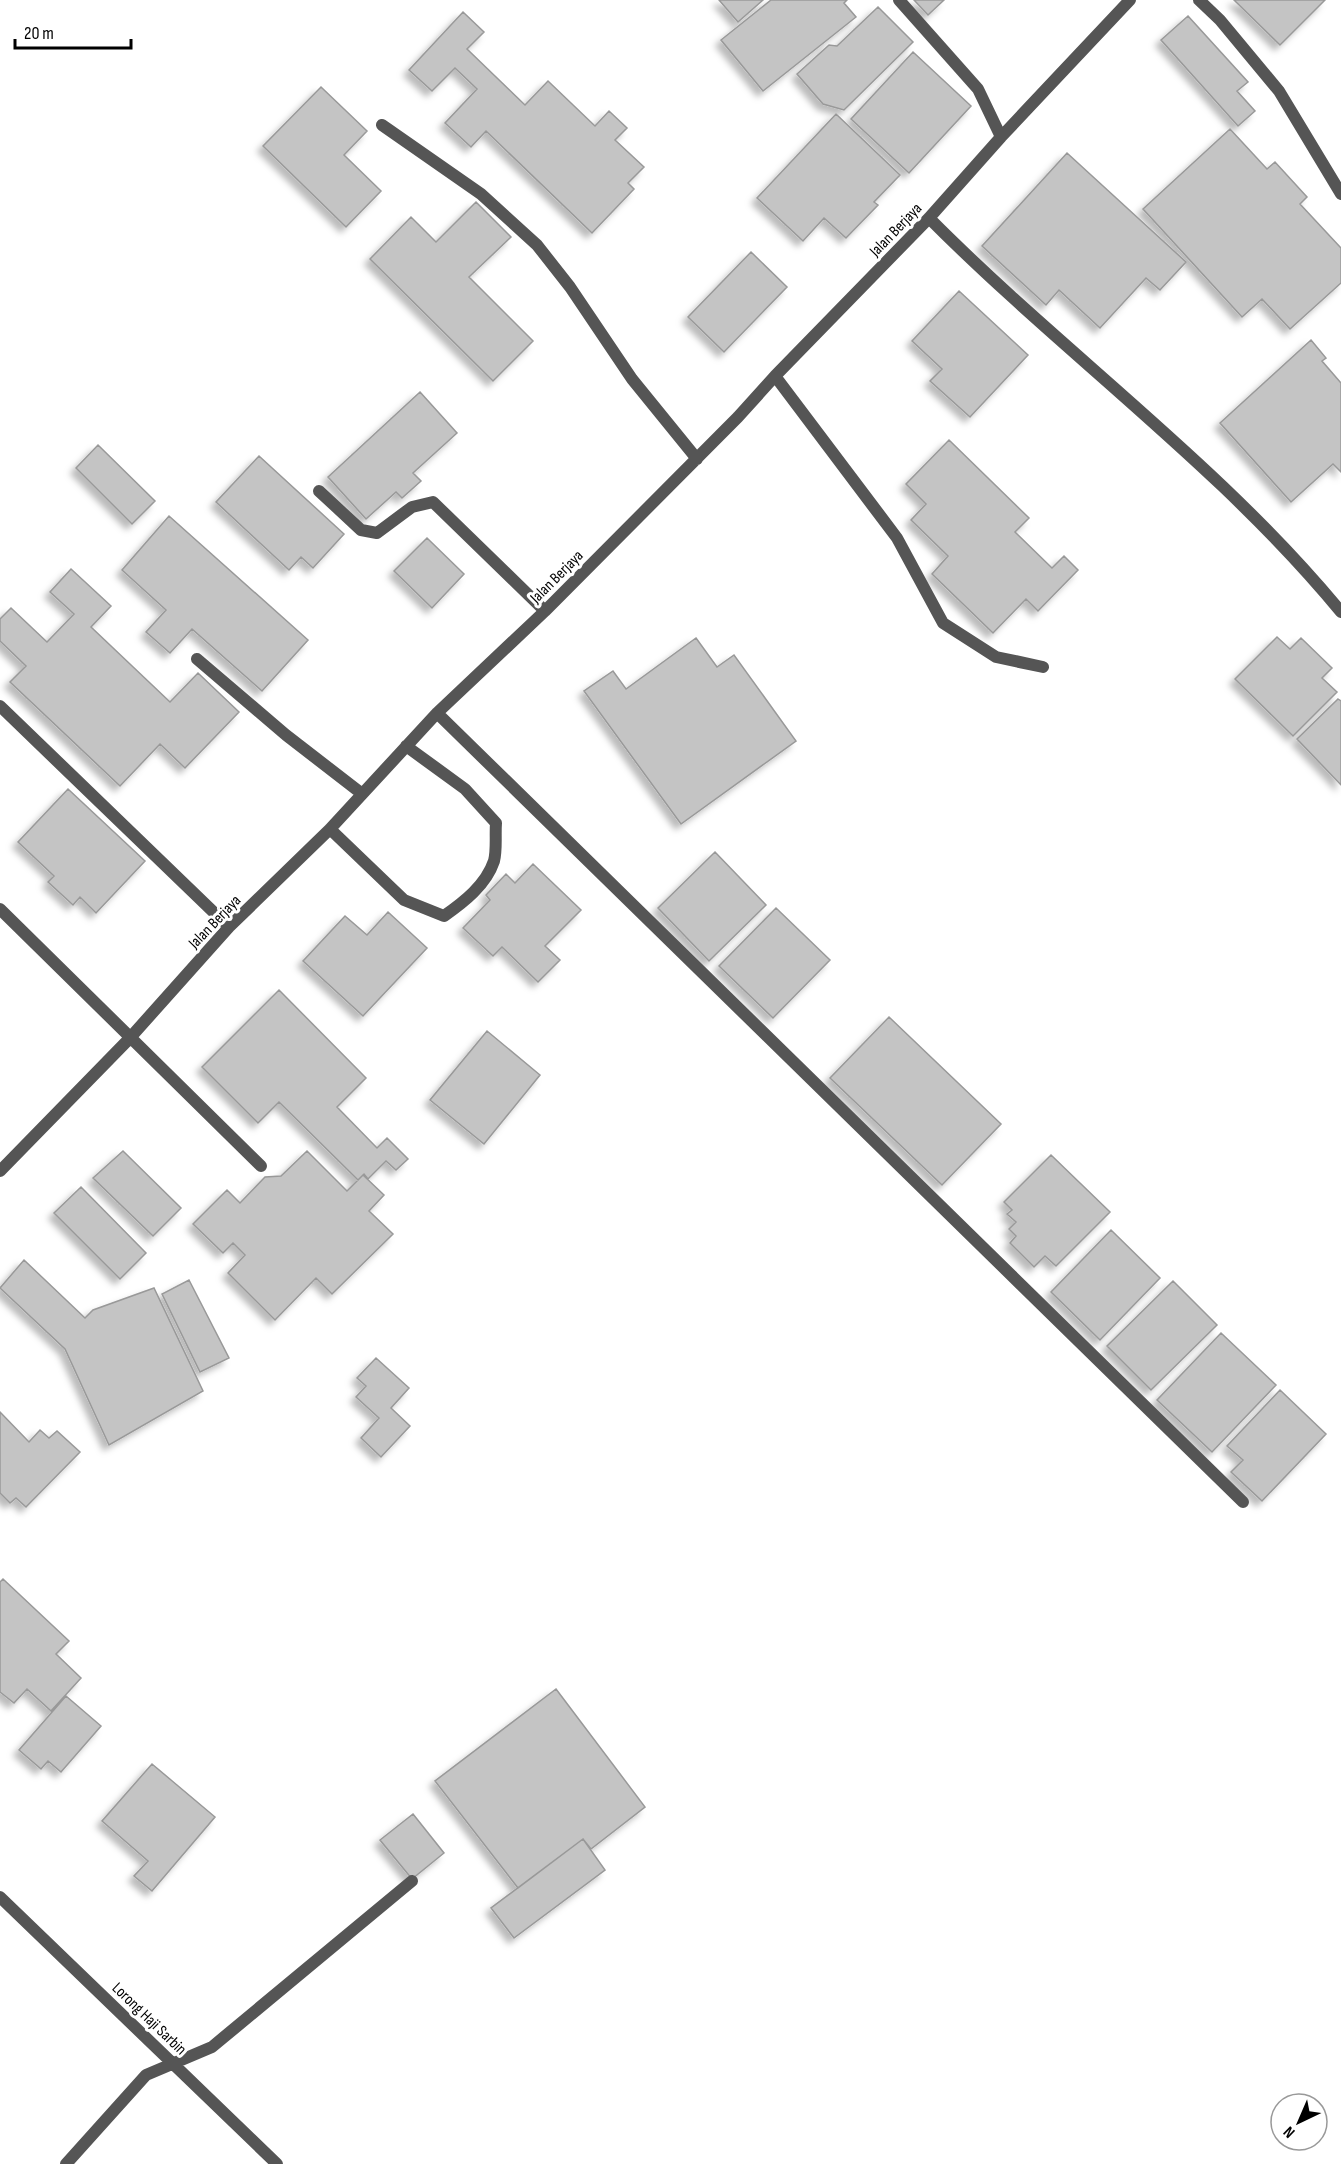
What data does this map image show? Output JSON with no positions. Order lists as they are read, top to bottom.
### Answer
{
  "streets": {
    "street": ["Jalan Berjaya", "Lorong Haji Sarbin"]
  },
  "scale_bar": "20 m",
  "north": "bottom left"
}
